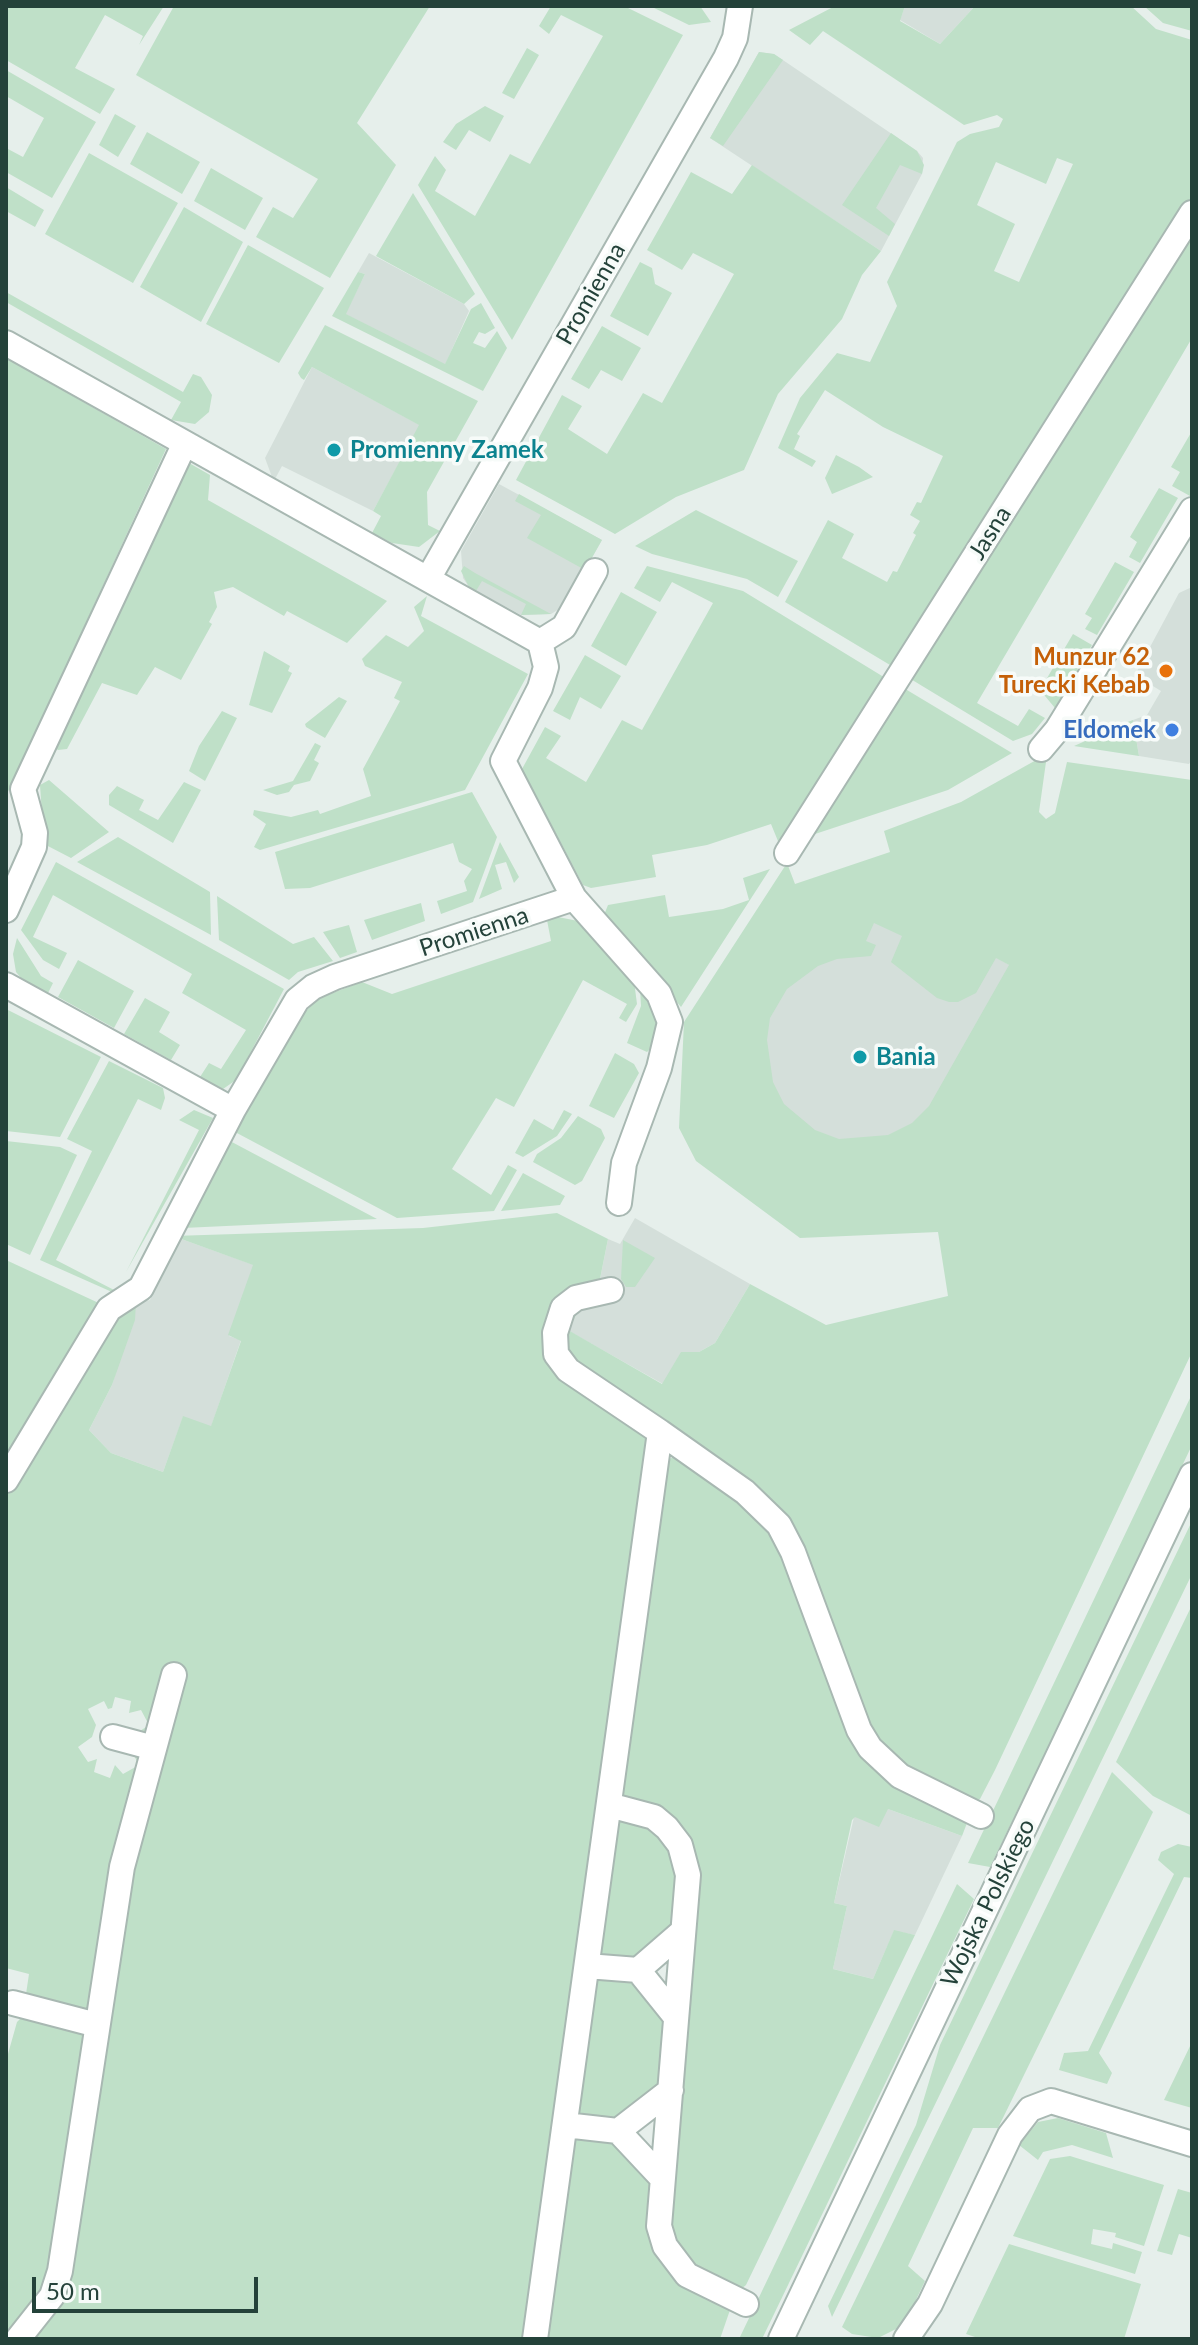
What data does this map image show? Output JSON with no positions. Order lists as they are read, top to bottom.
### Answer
{
  "streets": {
    "street": ["Promienna", "Jasna", "Wojska Polskiego"]
  },
  "places": [
    "Promienny Zamek",
    "Munzur 62 Turecki Kebab",
    "Eldomek",
    "Bania"
  ],
  "scale_bar": "50 m"
}
